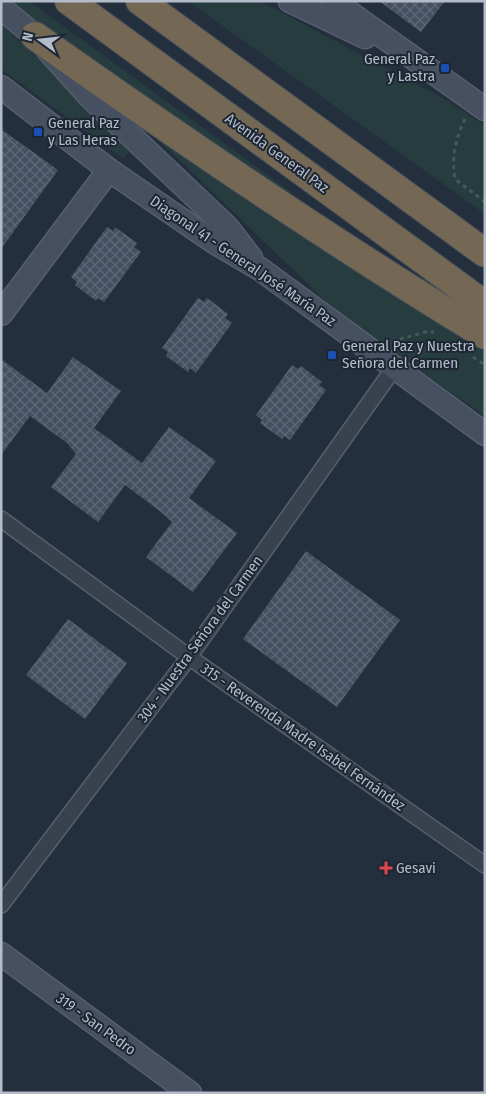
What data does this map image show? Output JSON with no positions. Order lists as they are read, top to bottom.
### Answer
{
  "streets": {
    "highway": ["Avenida General Paz"],
    "street": [
      "Diagonal 41 - General José María Paz",
      "304 - Nuestra Señora del Carmen",
      "315 - Reverenda Madre Isabel Fernández",
      "319 - San Pedro"
    ]
  },
  "crossings": [
    ["Diagonal 41 - General José María Paz", "304 - Nuestra Señora del Carmen"],
    ["304 - Nuestra Señora del Carmen", "315 - Reverenda Madre Isabel Fernández"]
  ],
  "places": {
    "transit": ["General Paz y Lastra", "General Paz y Las Heras", "General Paz y Nuestra Señora del Carmen"],
    "health": ["Gesavi"]
  },
  "north": "left"
}
